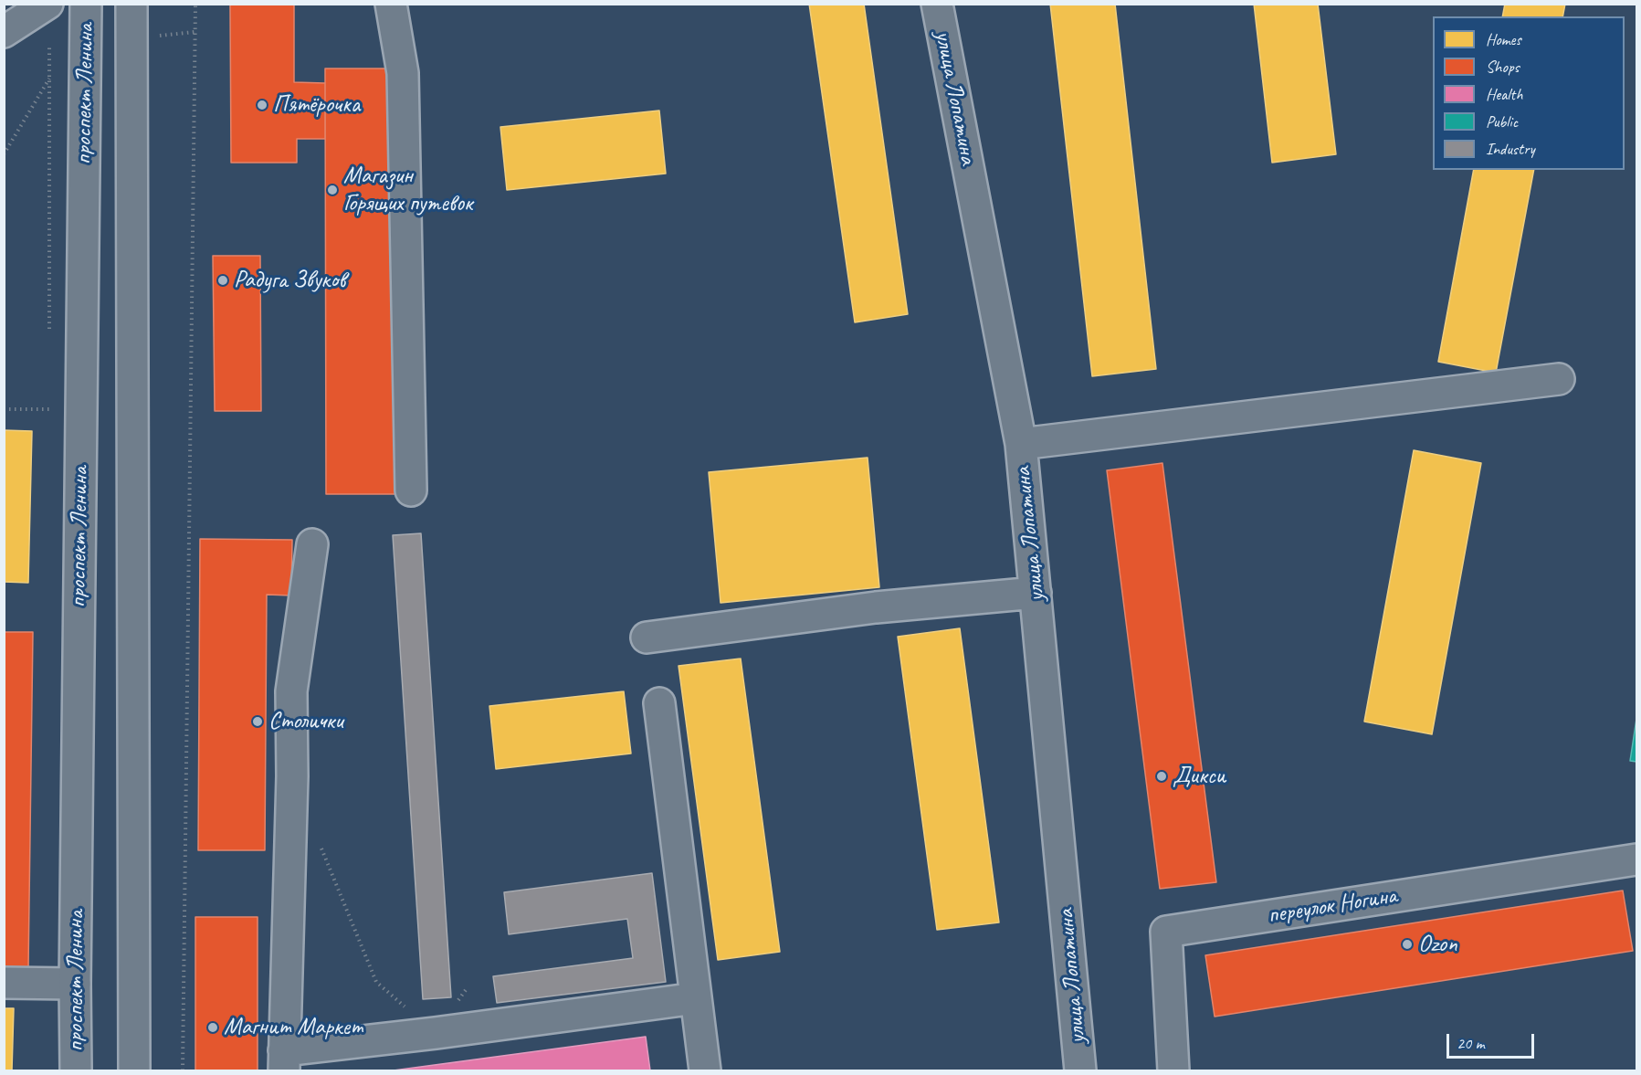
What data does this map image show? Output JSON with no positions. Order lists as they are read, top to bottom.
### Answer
{
  "streets": {
    "main road": ["проспект Ленина", "улица Лопатина", "переулок Ногина"]
  },
  "places": [
    "Пятёрочка",
    "Магазин Горящих путевок",
    "Радуга Звуков",
    "Столички",
    "Дикси",
    "Ozon",
    "Магнит Маркет"
  ],
  "legend": [
    "Homes",
    "Shops",
    "Health",
    "Public",
    "Industry"
  ],
  "scale_bar": "20 m"
}
